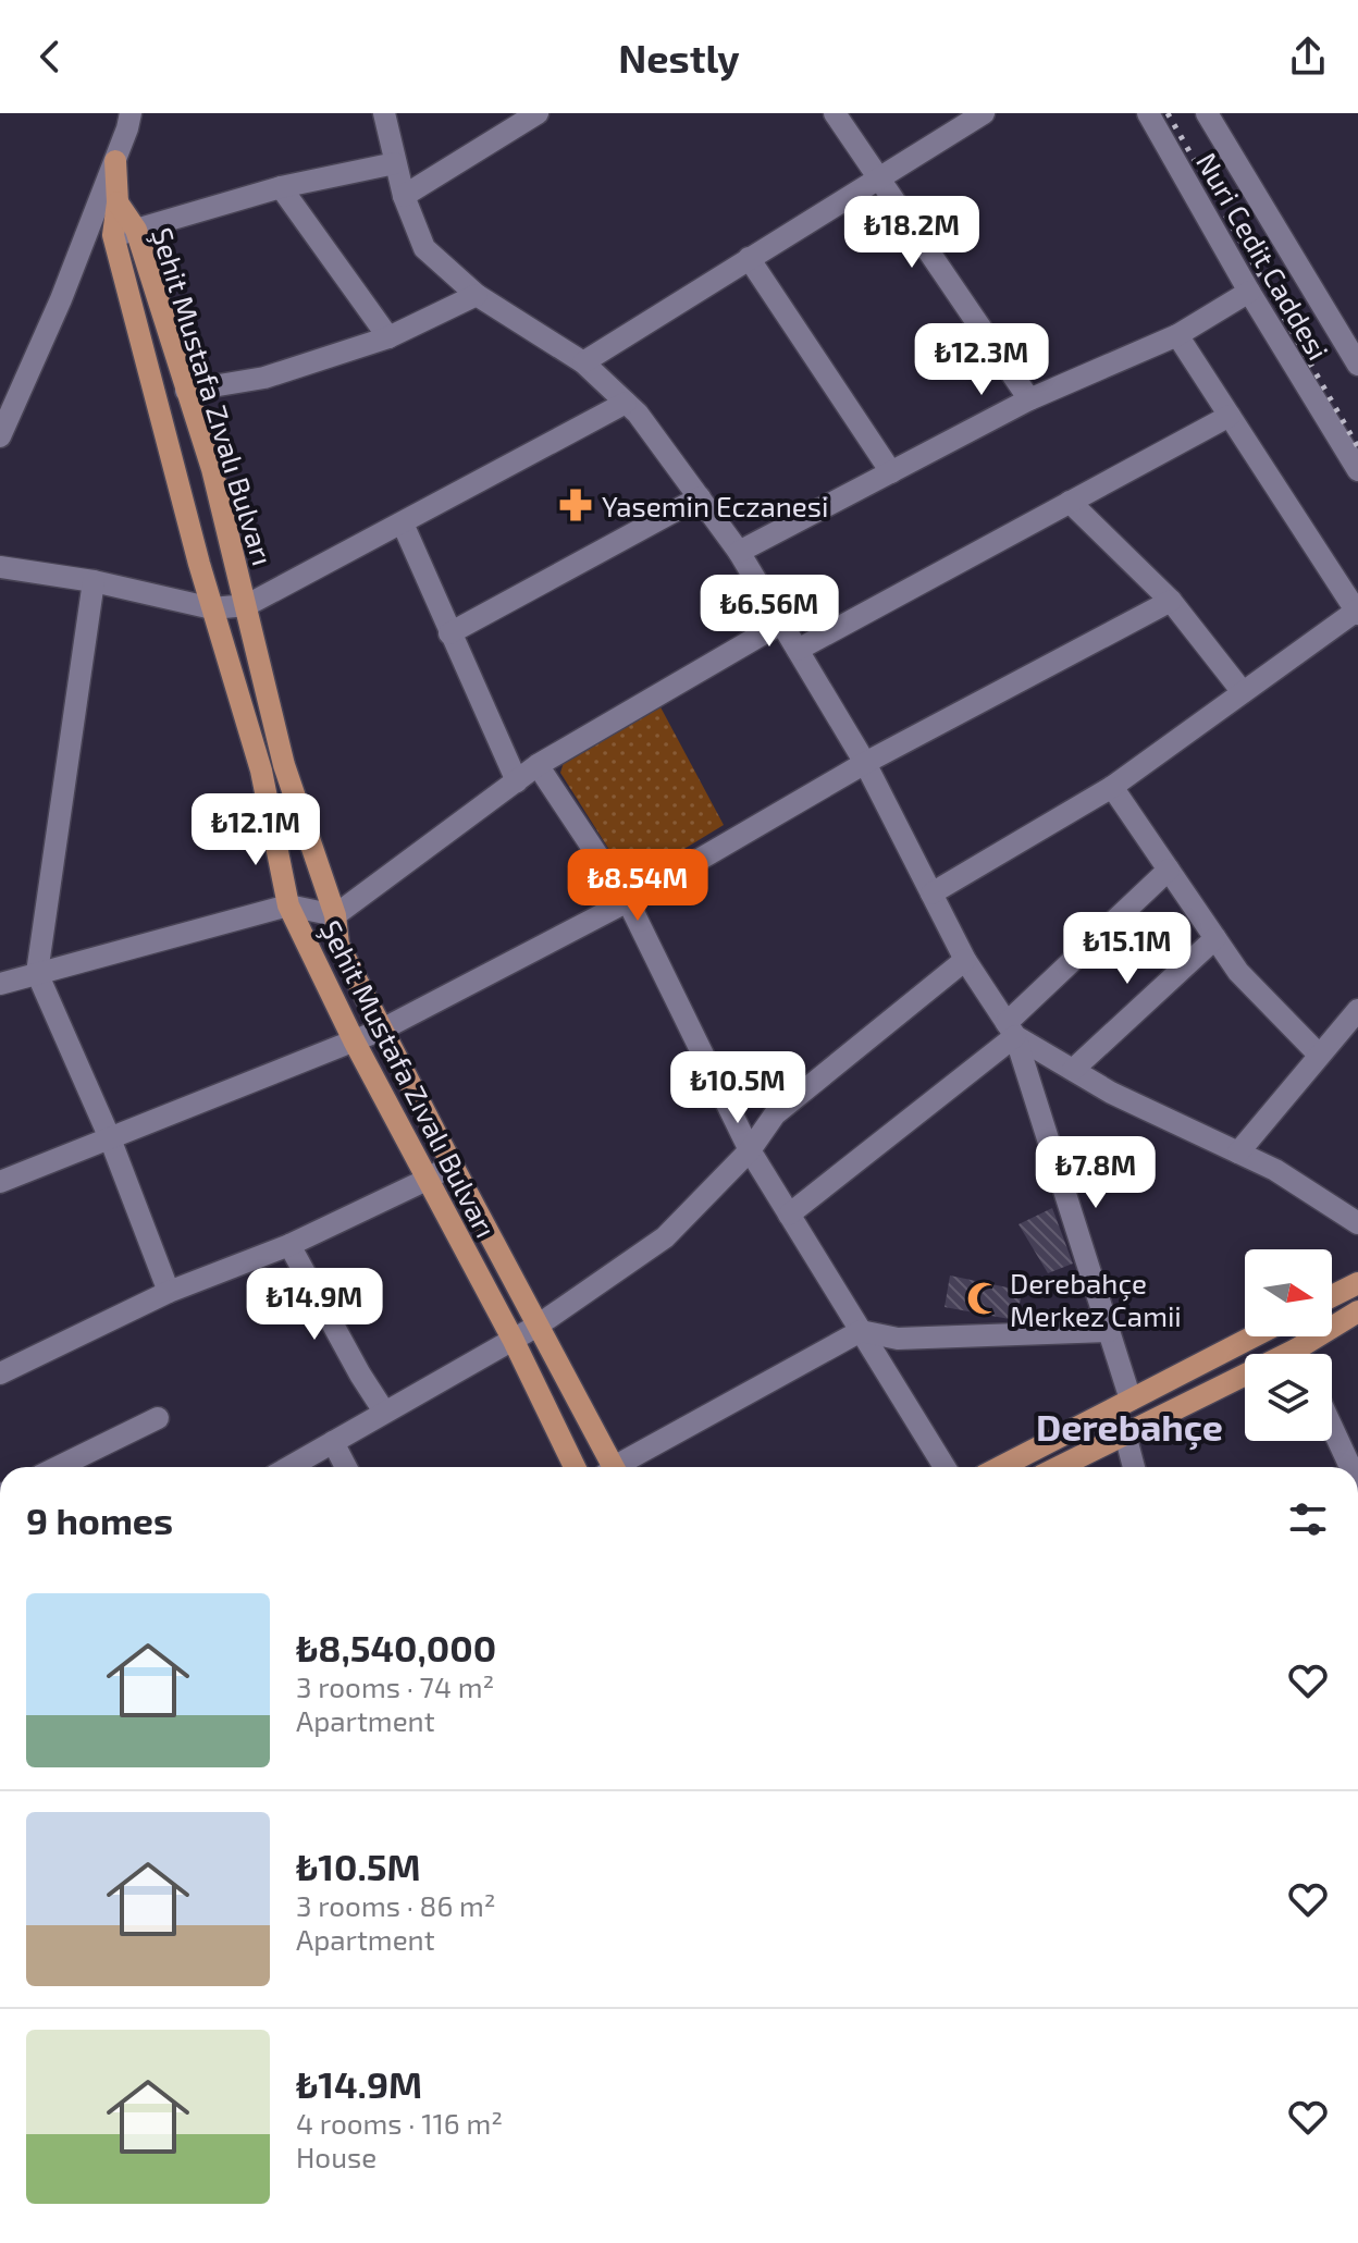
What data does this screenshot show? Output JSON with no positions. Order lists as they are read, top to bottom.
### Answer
{
  "streets": {
    "main road": ["Şehit Mustafa Zıvalı Bulvarı"],
    "street": ["Nuri Cedit Caddesi"]
  },
  "districts": ["Derebahçe"],
  "places": {
    "pharmacy": ["Yasemin Eczanesi"],
    "mosque": ["Derebahçe Merkez Camii"]
  },
  "north": "right",
  "page": {
    "header": "Nestly",
    "price": [
      "₺18.2M",
      "₺12.3M",
      "₺6.56M",
      "₺12.1M",
      "₺8.54M",
      "₺15.1M",
      "₺10.5M",
      "₺7.8M",
      "₺14.9M"
    ],
    "heading": "9 homes",
    "list": [
      {
        "name": "₺8,540,000",
        "note": "3 rooms · 74 m² · Apartment"
      },
      {
        "name": "₺10.5M",
        "note": "3 rooms · 86 m² · Apartment"
      },
      {
        "name": "₺14.9M",
        "note": "4 rooms · 116 m² · House"
      }
    ]
  }
}
